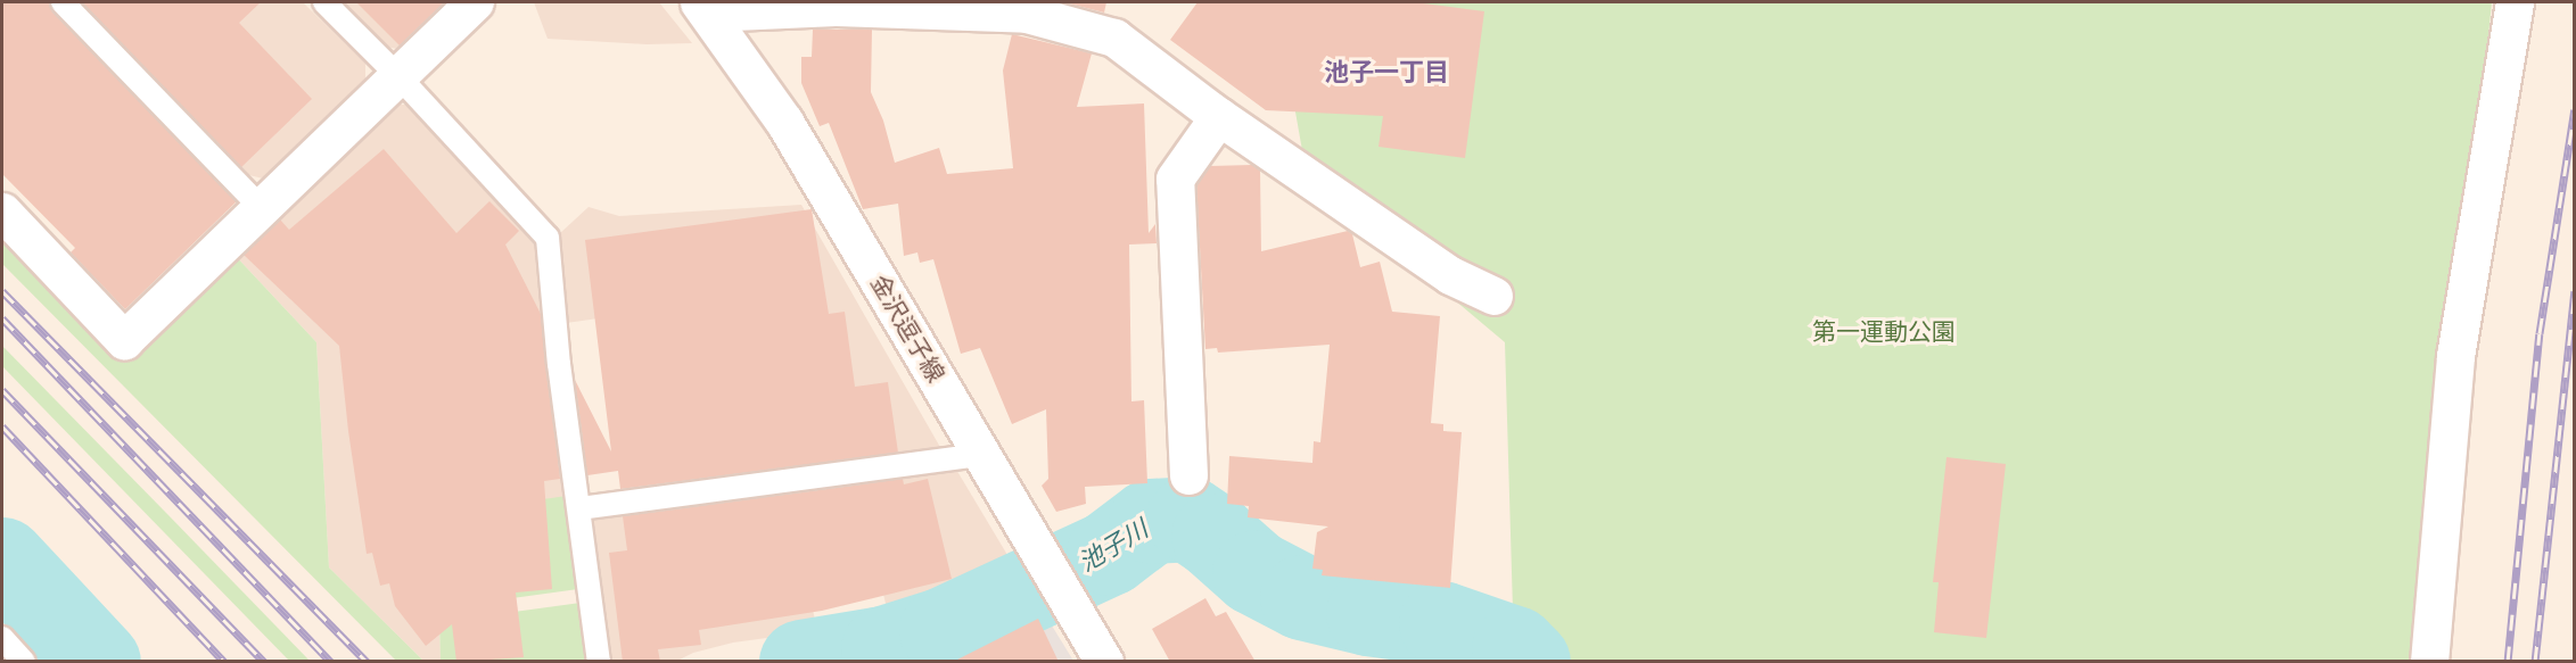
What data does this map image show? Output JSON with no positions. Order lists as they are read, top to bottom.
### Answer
{
  "streets": {
    "street": ["金沢逗子線"]
  },
  "districts": ["池子一丁目"],
  "water": ["池子川"],
  "parks": ["第一運動公園"]
}
